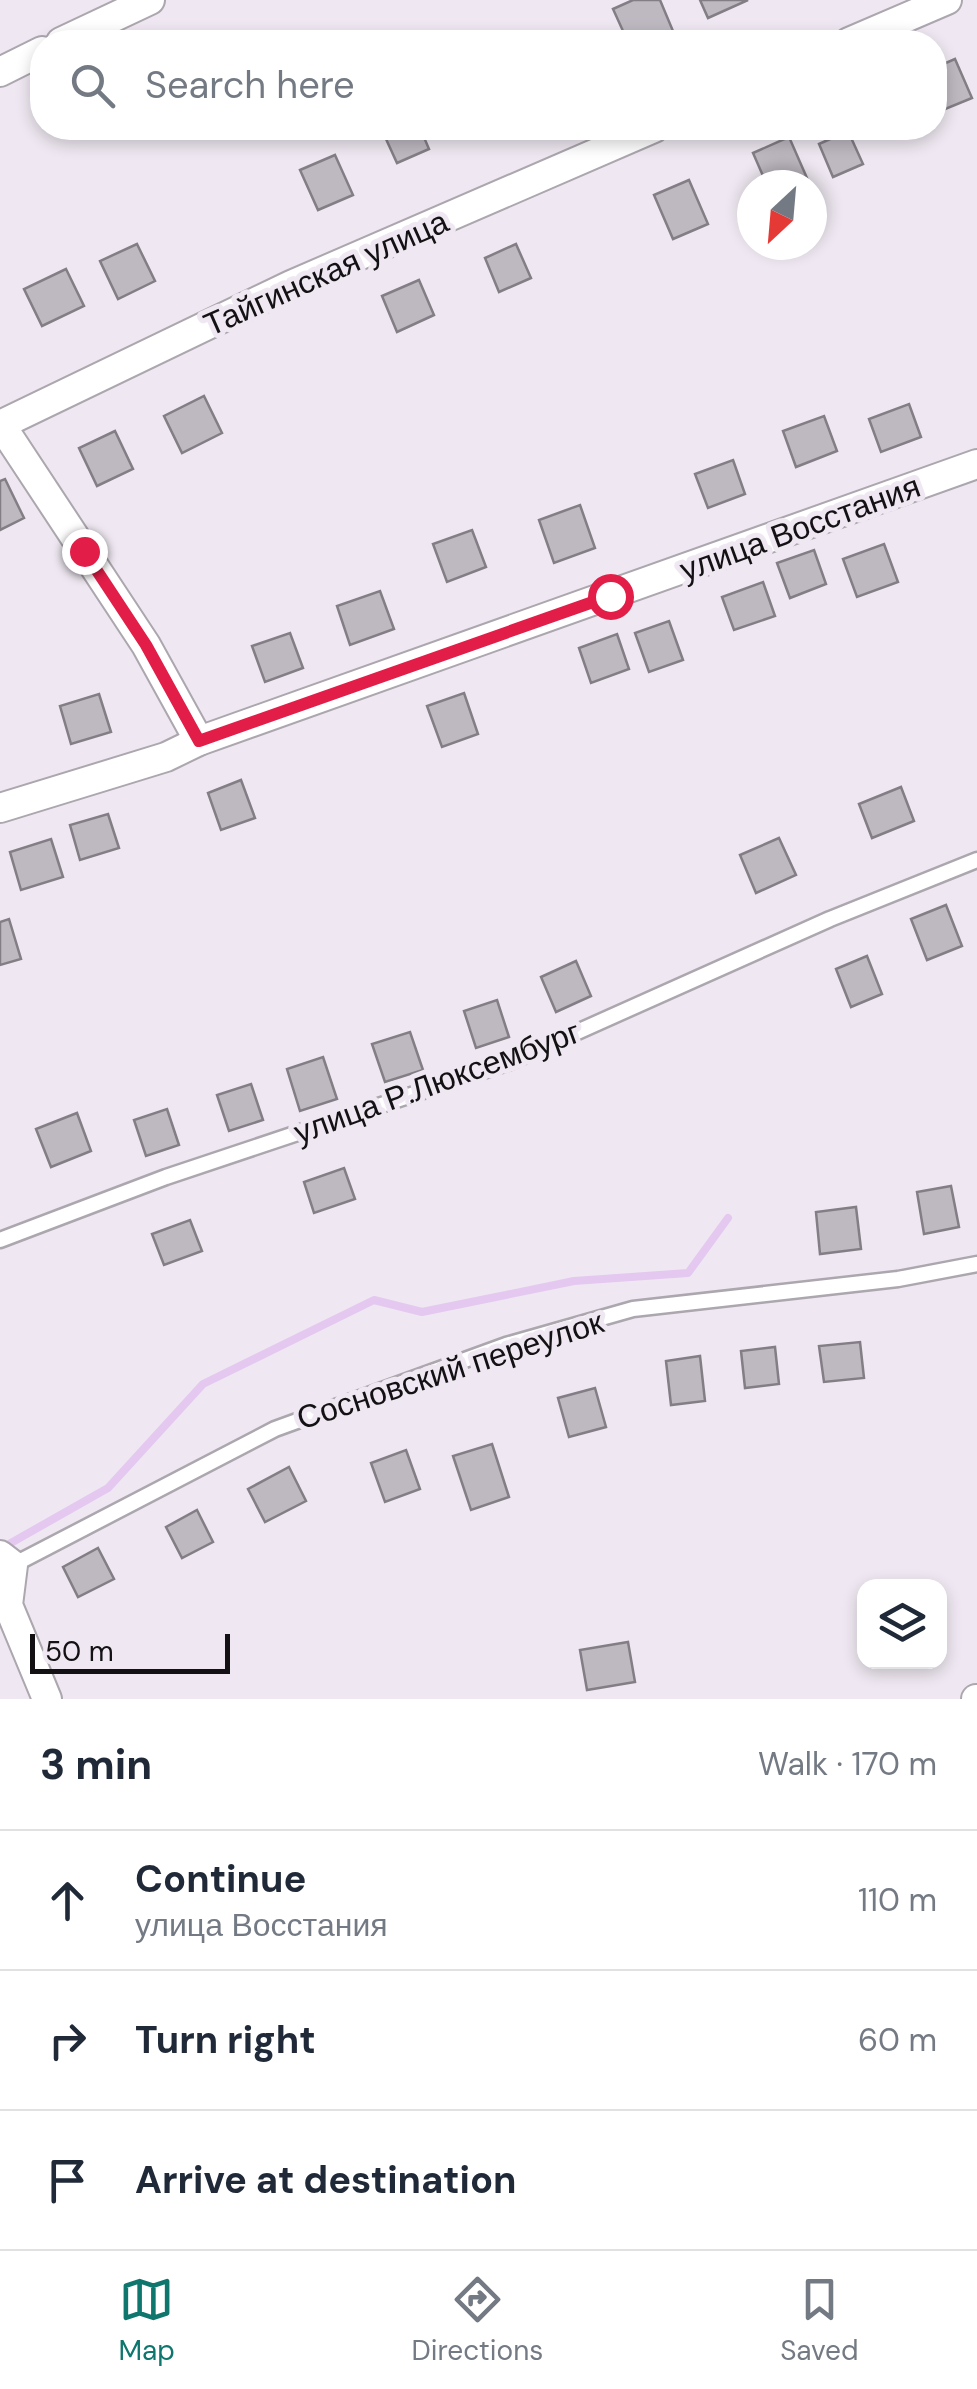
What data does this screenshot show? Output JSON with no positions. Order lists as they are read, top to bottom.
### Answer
{
  "streets": {
    "street": ["Тайгинская улица", "улица Восстания"],
    "lane": ["улица Р.Люксембург", "Сосновский переулок"]
  },
  "scale_bar": "50 m",
  "north": "bottom left",
  "page": {
    "search": "Search here",
    "scale": "50 m",
    "heading": ["3 min", "Walk · 170 m"],
    "list": [
      ["Continue", "улица Восстания", "110 m"],
      ["Turn right", "60 m"],
      "Arrive at destination"
    ],
    "nav": ["Map", "Directions", "Saved"]
  }
}
